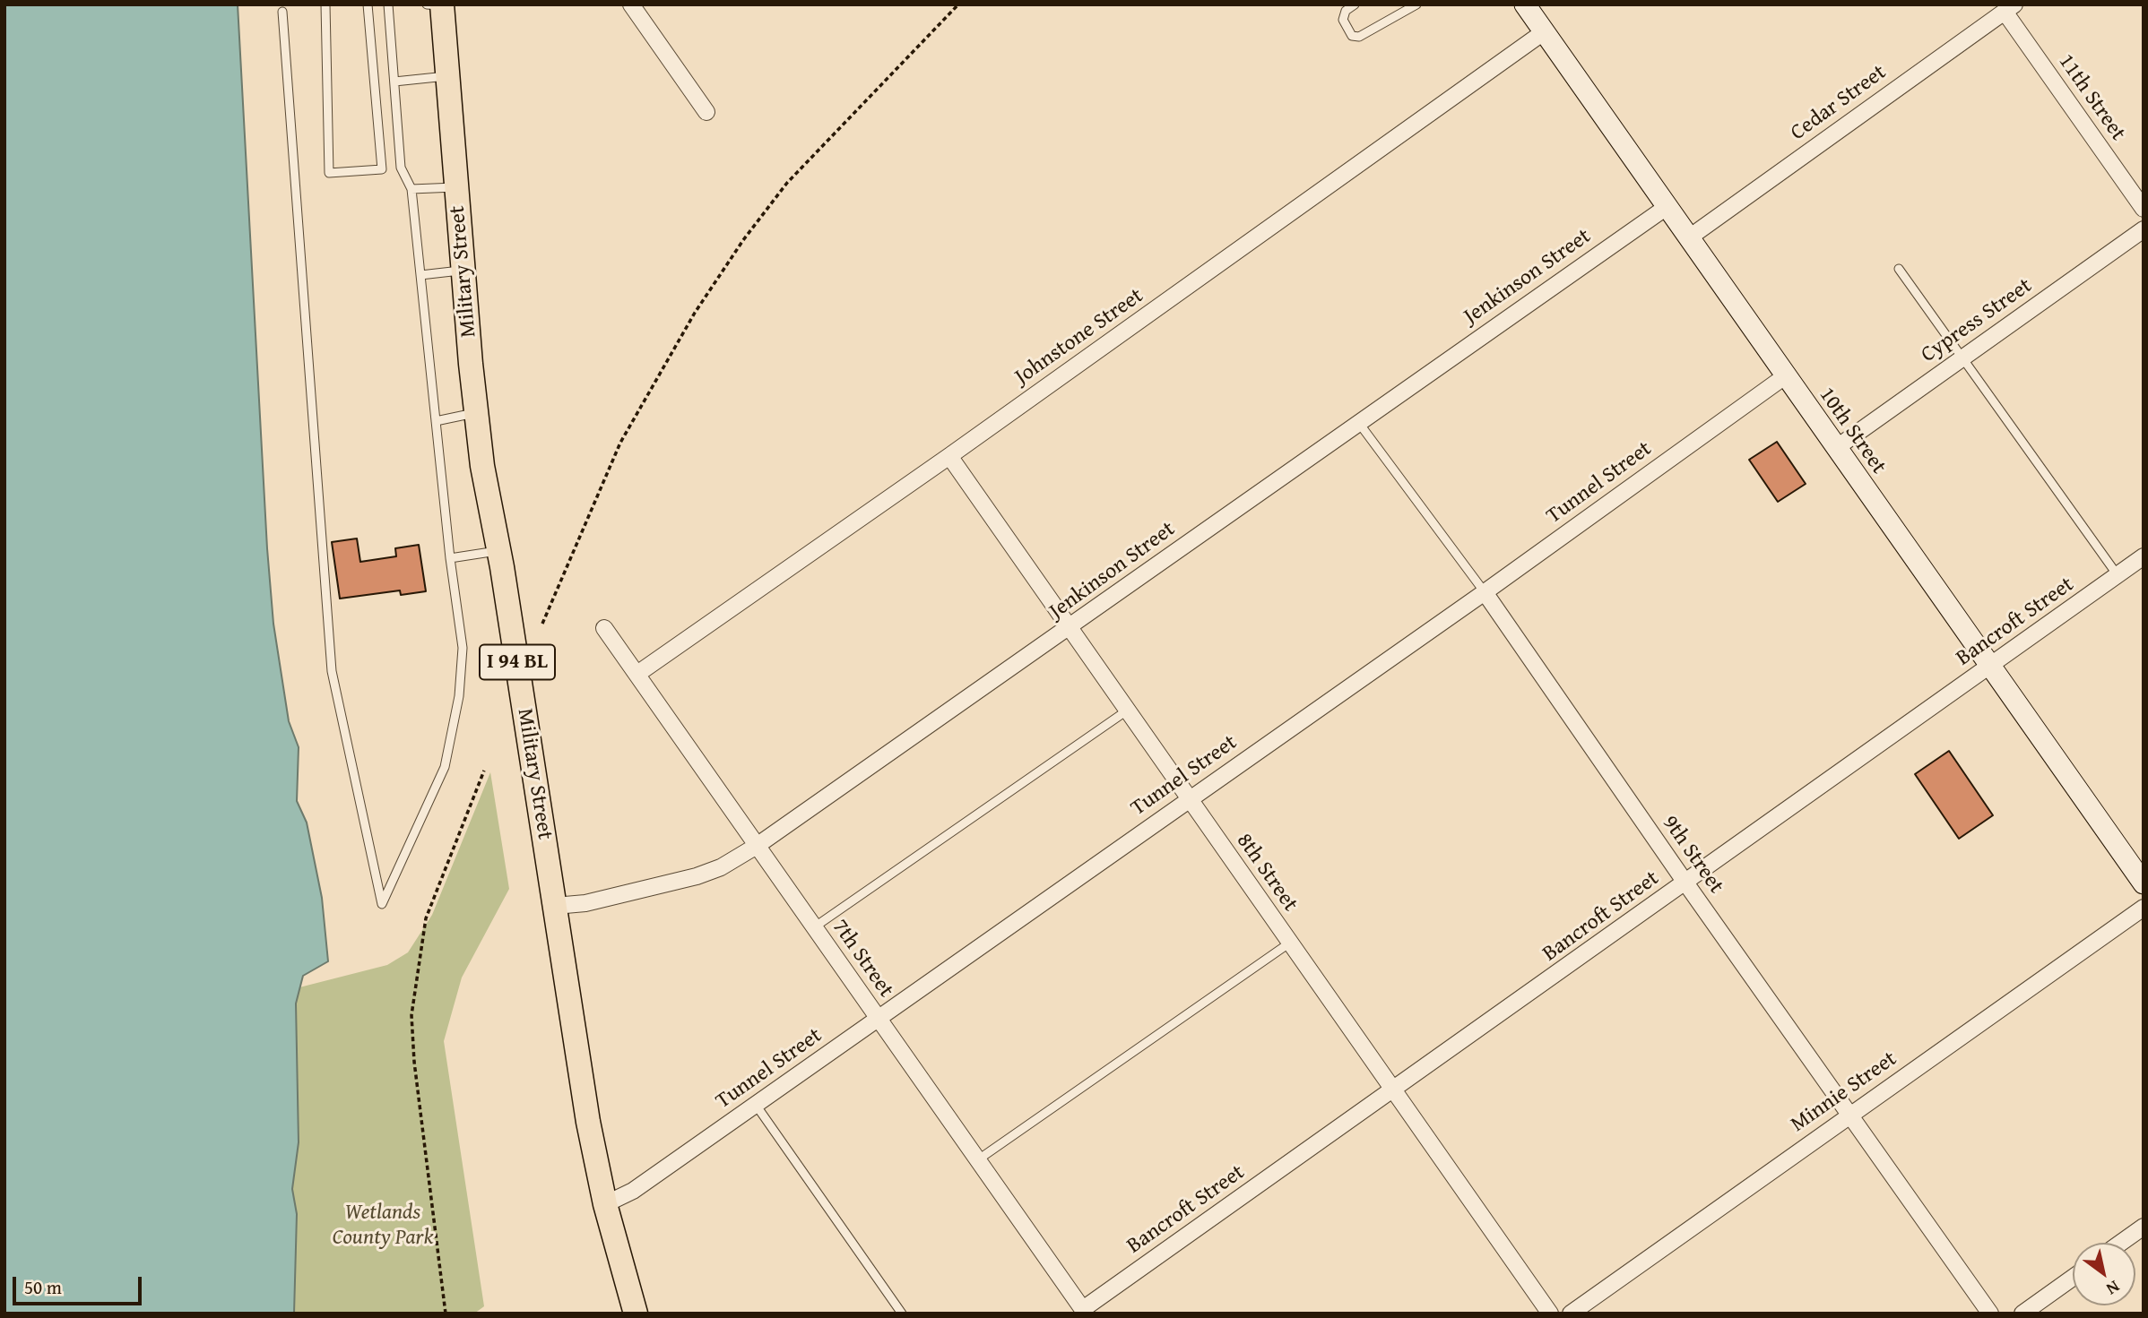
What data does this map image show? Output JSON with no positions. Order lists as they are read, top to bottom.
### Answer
{
  "streets": {
    "main road": ["Military Street", "I 94 BL"],
    "street": [
      "11th Street",
      "Cedar Street",
      "Jenkinson Street",
      "Cypress Street",
      "Johnstone Street",
      "10th Street",
      "Tunnel Street",
      "Bancroft Street",
      "9th Street",
      "8th Street",
      "7th Street",
      "Minnie Street"
    ]
  },
  "crossings": [
    ["11th Street", "Cedar Street"],
    ["Cedar Street", "10th Street"],
    ["Military Street", "Jenkinson Street"],
    ["Military Street", "Tunnel Street"],
    ["Jenkinson Street", "10th Street"],
    ["Jenkinson Street", "9th Street"],
    ["Jenkinson Street", "8th Street"],
    ["Jenkinson Street", "7th Street"],
    ["Cypress Street", "10th Street"],
    ["Johnstone Street", "10th Street"],
    ["Johnstone Street", "8th Street"],
    ["Johnstone Street", "7th Street"],
    ["10th Street", "Tunnel Street"],
    ["10th Street", "Bancroft Street"],
    ["Tunnel Street", "9th Street"],
    ["Tunnel Street", "8th Street"],
    ["Tunnel Street", "7th Street"],
    ["Bancroft Street", "9th Street"],
    ["Bancroft Street", "8th Street"],
    ["Bancroft Street", "7th Street"],
    ["9th Street", "Minnie Street"]
  ],
  "parks": ["Wetlands County Park"],
  "scale_bar": "50 m",
  "north": "bottom right"
}
